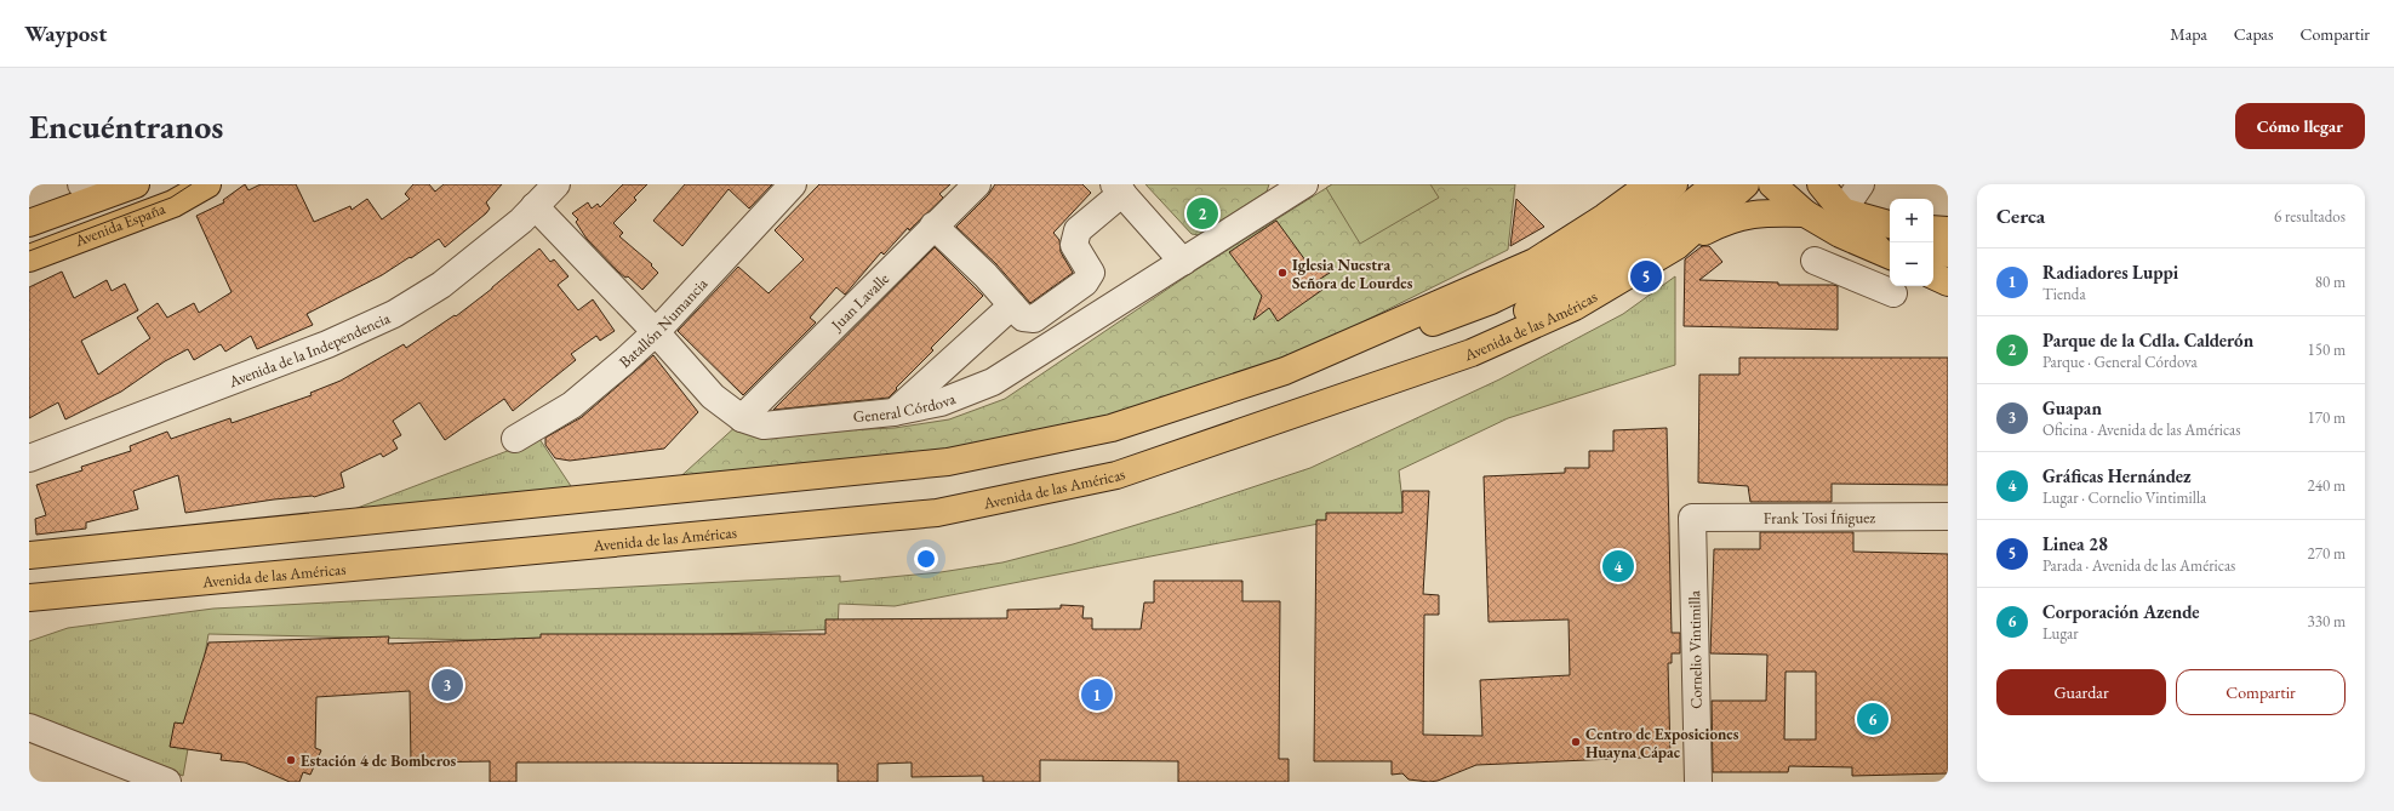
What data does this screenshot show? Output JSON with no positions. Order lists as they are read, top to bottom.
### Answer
{
  "streets": {
    "main road": ["Avenida España", "Avenida de las Américas"],
    "street": [
      "Juan Lavalle",
      "Batallón Numancia",
      "Avenida de la Independencia",
      "General Córdova",
      "Frank Tosi Íñiguez",
      "Cornelio Vintimilla"
    ]
  },
  "crossings": [
    ["Juan Lavalle", "General Córdova"],
    ["Batallón Numancia", "General Córdova"],
    ["Avenida de la Independencia", "General Córdova"],
    ["Frank Tosi Íñiguez", "Cornelio Vintimilla"]
  ],
  "places": ["Iglesia Nuestra Señora de Lourdes", "Centro de Exposiciones Huayna Cápac", "Estación 4 de Bomberos"],
  "page": {
    "header": "Waypost",
    "nav": ["Mapa", "Capas", "Compartir"],
    "buttons": [
      "Cómo llegar",
      ["Guardar", "Compartir"]
    ],
    "title": "Encuéntranos",
    "heading": ["Cerca", "6 resultados"],
    "pins": [
      "2",
      "5",
      "4",
      "3",
      "1",
      "6"
    ],
    "map_buttons": ["+", "−"],
    "list": [
      {
        "mark": "1",
        "name": "Radiadores Luppi",
        "note": "Tienda",
        "value": "80 m"
      },
      {
        "mark": "2",
        "name": "Parque de la Cdla. Calderón",
        "note": "Parque · General Córdova",
        "value": "150 m"
      },
      {
        "mark": "3",
        "name": "Guapan",
        "note": "Oficina · Avenida de las Américas",
        "value": "170 m"
      },
      {
        "mark": "4",
        "name": "Gráficas Hernández",
        "note": "Lugar · Cornelio Vintimilla",
        "value": "240 m"
      },
      {
        "mark": "5",
        "name": "Linea 28",
        "note": "Parada · Avenida de las Américas",
        "value": "270 m"
      },
      {
        "mark": "6",
        "name": "Corporación Azende",
        "note": "Lugar",
        "value": "330 m"
      }
    ]
  }
}
